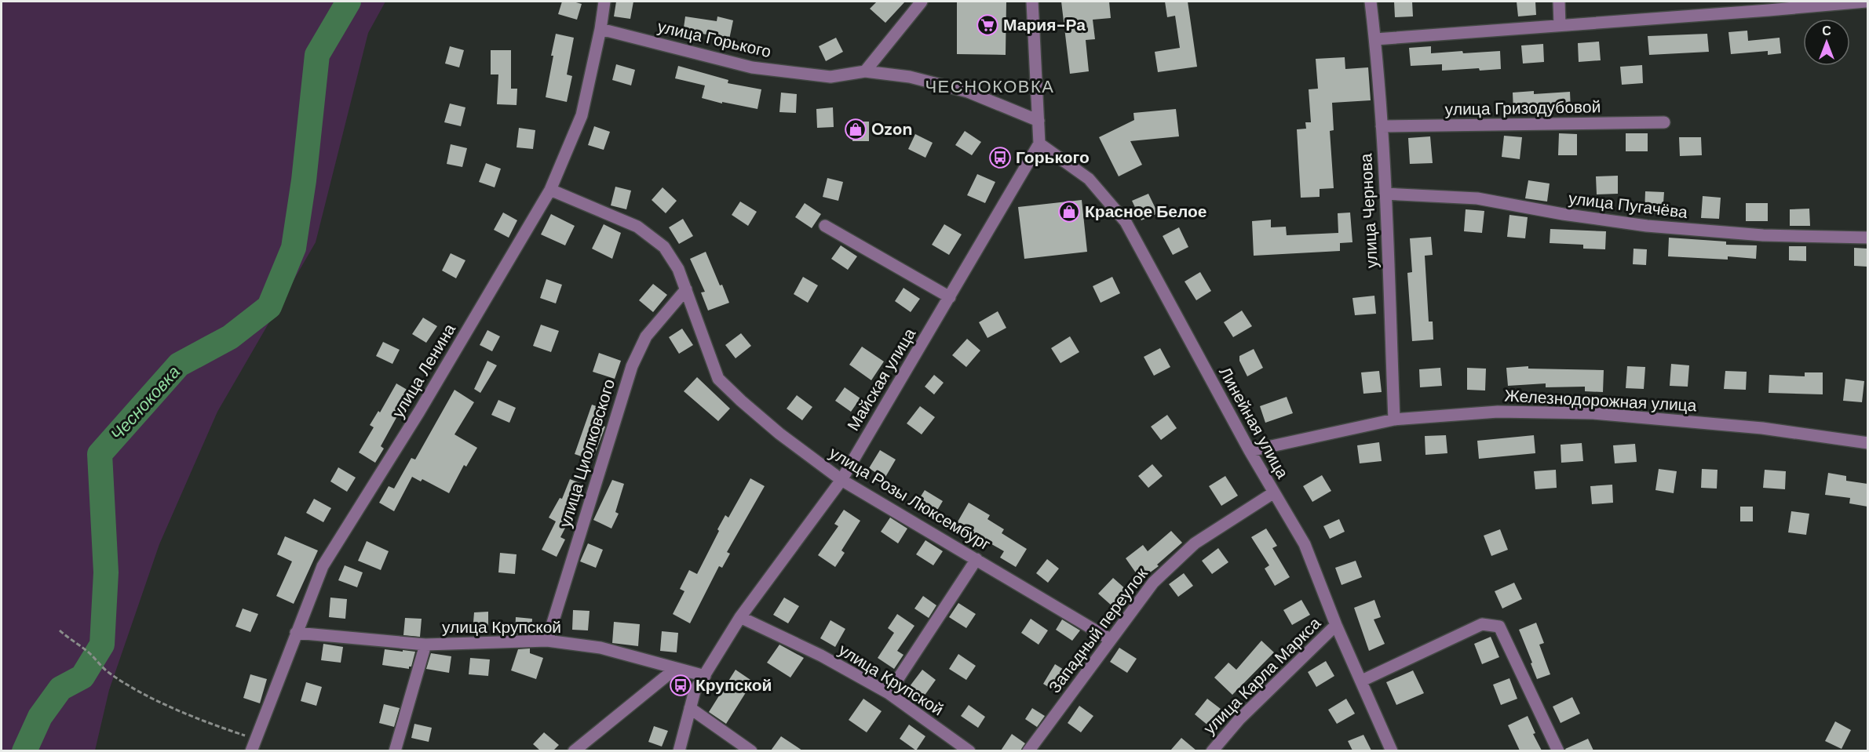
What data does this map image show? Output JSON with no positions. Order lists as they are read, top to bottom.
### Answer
{
  "streets": {
    "street": [
      "улица Горького",
      "улица Гризодубовой",
      "улица Пугачёва",
      "улица Чернова",
      "улица Ленина",
      "Майская улица",
      "Железнодорожная улица",
      "Линейная улица",
      "улица Циолковского",
      "улица Розы Люксембург",
      "улица Крупской",
      "Западный переулок",
      "улица Карла Маркса"
    ]
  },
  "crossings": [
    ["улица Горького", "улица Ленина"],
    ["улица Гризодубовой", "улица Чернова"],
    ["улица Пугачёва", "улица Чернова"],
    ["улица Чернова", "Железнодорожная улица"],
    ["улица Ленина", "улица Розы Люксембург"],
    ["улица Ленина", "улица Крупской"],
    ["Майская улица", "Линейная улица"],
    ["Майская улица", "улица Розы Люксембург"],
    ["Майская улица", "улица Крупской"],
    ["Железнодорожная улица", "Линейная улица"],
    ["Линейная улица", "Западный переулок"],
    ["Линейная улица", "улица Карла Маркса"],
    ["улица Циолковского", "улица Розы Люксембург"],
    ["улица Циолковского", "улица Крупской"],
    ["улица Розы Люксембург", "Западный переулок"]
  ],
  "districts": ["ЧЕСНОКОВКА"],
  "water": ["Чесноковка"],
  "places": {
    "supermarket": ["Мария-Ра"],
    "shop": ["Ozon", "Красное Белое"],
    "bus stop": ["Горького", "Крупской"]
  },
  "north": "top"
}
